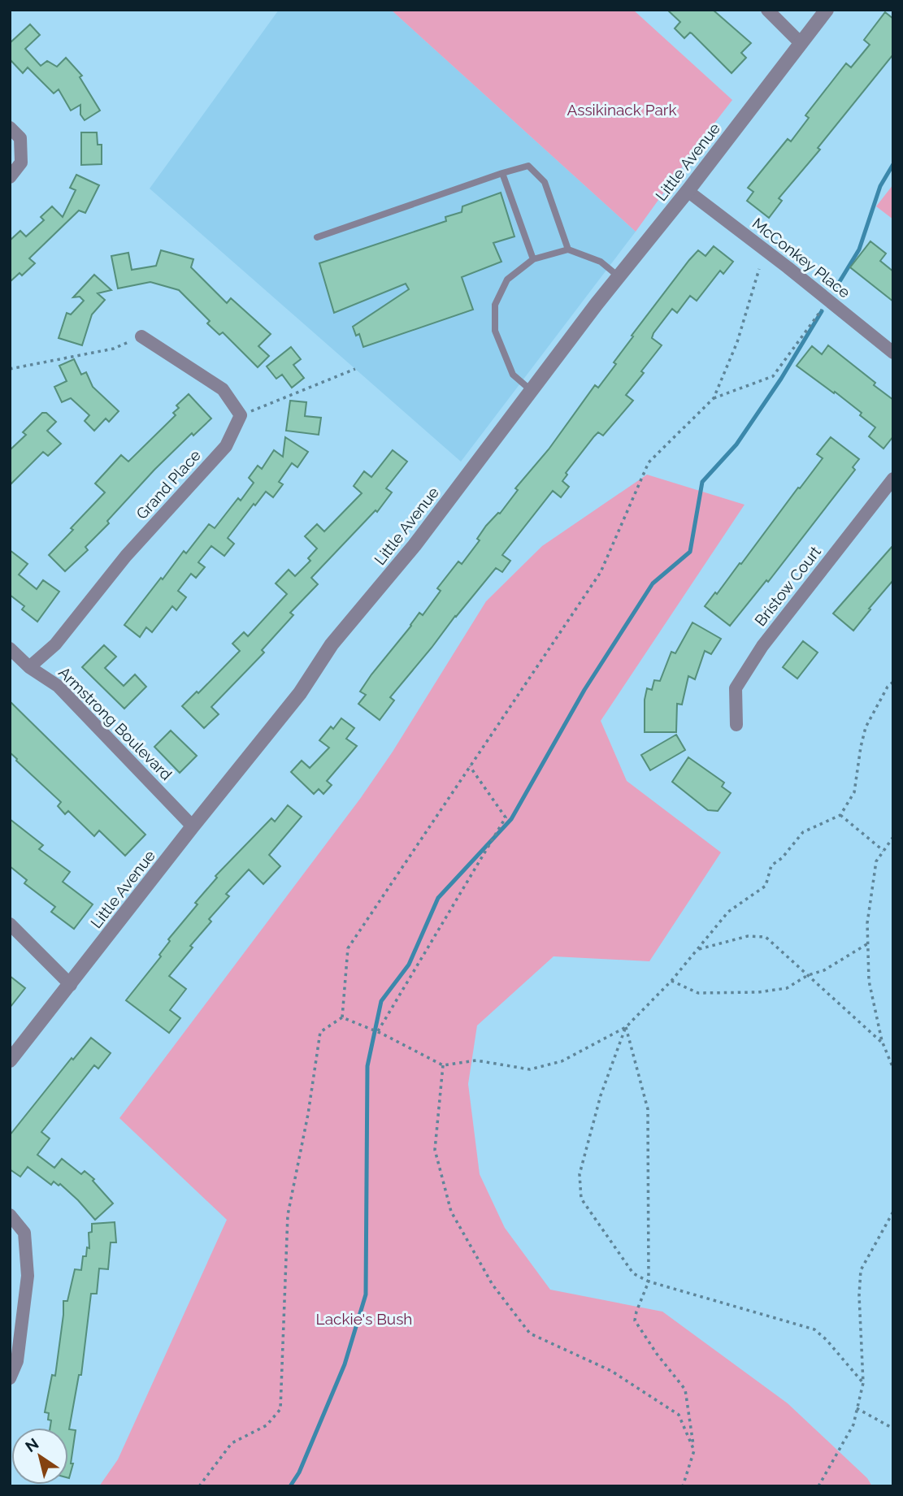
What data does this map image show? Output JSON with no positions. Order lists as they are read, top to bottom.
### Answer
{
  "streets": {
    "street": [
      "Little Avenue",
      "McConkey Place",
      "Grand Place",
      "Bristow Court",
      "Armstrong Boulevard"
    ]
  },
  "crossings": [
    ["Little Avenue", "McConkey Place"],
    ["Little Avenue", "Armstrong Boulevard"],
    ["Grand Place", "Armstrong Boulevard"]
  ],
  "parks": ["Assikinack Park", "Lackie's Bush"],
  "north": "top left"
}
